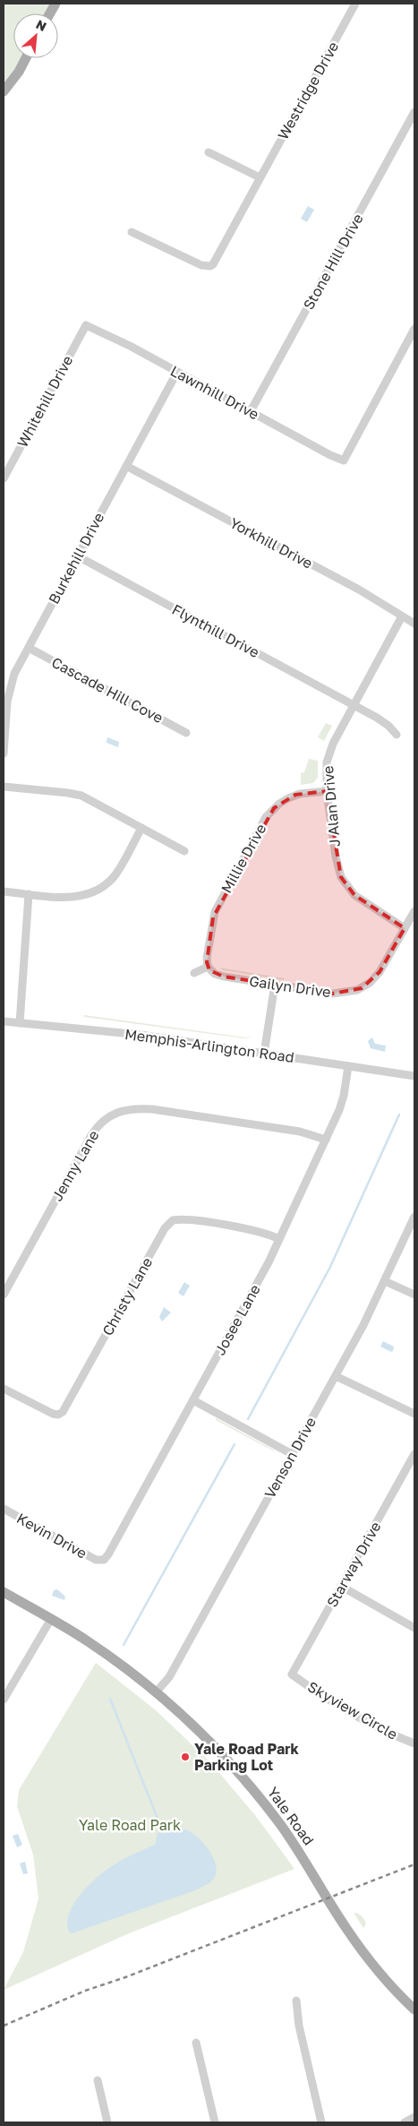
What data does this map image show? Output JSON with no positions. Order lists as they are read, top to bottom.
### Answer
{
  "streets": {
    "main road": ["Yale Road"],
    "street": [
      "Westridge Drive",
      "Stone Hill Drive",
      "Lawnhill Drive",
      "Whitehill Drive",
      "Yorkhill Drive",
      "Burkehill Drive",
      "Flynthill Drive",
      "Cascade Hill Cove",
      "J Alan Drive",
      "Millie Drive",
      "Gailyn Drive",
      "Memphis-Arlington Road",
      "Jenny Lane",
      "Christy Lane",
      "Josee Lane",
      "Venson Drive",
      "Kevin Drive",
      "Starway Drive",
      "Skyview Circle"
    ]
  },
  "crossings": [
    ["Stone Hill Drive", "Lawnhill Drive"],
    ["Lawnhill Drive", "Whitehill Drive"],
    ["Lawnhill Drive", "Burkehill Drive"],
    ["Yorkhill Drive", "Burkehill Drive"],
    ["Yorkhill Drive", "J Alan Drive"],
    ["Burkehill Drive", "Flynthill Drive"],
    ["Burkehill Drive", "Cascade Hill Cove"],
    ["Flynthill Drive", "J Alan Drive"],
    ["J Alan Drive", "Millie Drive"],
    ["J Alan Drive", "Gailyn Drive"],
    ["Millie Drive", "Gailyn Drive"],
    ["Memphis-Arlington Road", "Josee Lane"],
    ["Jenny Lane", "Josee Lane"],
    ["Christy Lane", "Josee Lane"],
    ["Josee Lane", "Kevin Drive"],
    ["Venson Drive", "Yale Road"],
    ["Starway Drive", "Skyview Circle"]
  ],
  "parks": ["Yale Road Park"],
  "places": ["Yale Road Park Parking Lot"],
  "north": "top right"
}
